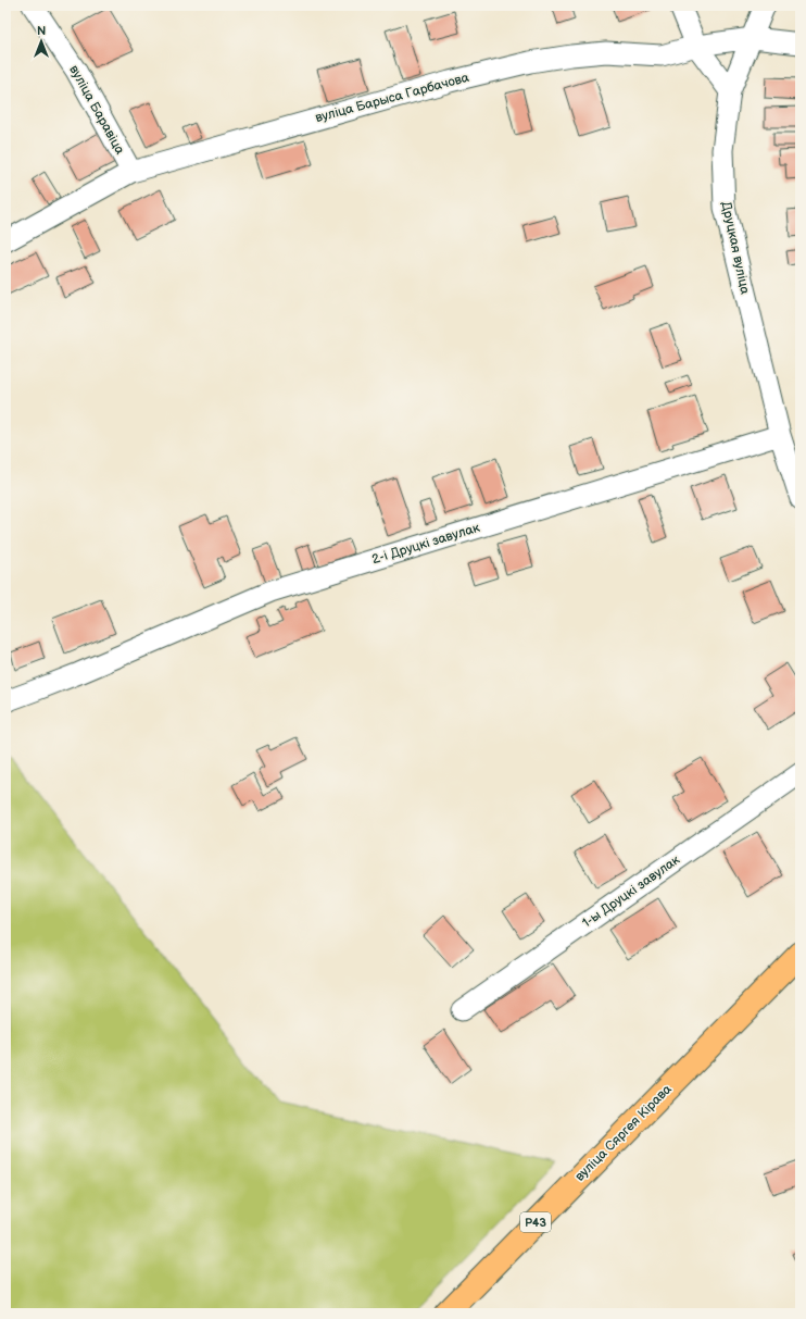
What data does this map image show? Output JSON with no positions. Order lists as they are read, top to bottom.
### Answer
{
  "streets": {
    "main road": ["вуліца Сяргея Кірава", "Р43"],
    "street": [
      "вуліца Барыса Гарбачова",
      "вуліца Баравіца",
      "Друцкая вуліца",
      "2-і Друцкі завулак",
      "1-ы Друцкі завулак"
    ]
  },
  "crossings": [
    ["вуліца Барыса Гарбачова", "вуліца Баравіца"],
    ["вуліца Барыса Гарбачова", "Друцкая вуліца"],
    ["Друцкая вуліца", "2-і Друцкі завулак"]
  ],
  "north": "top"
}
